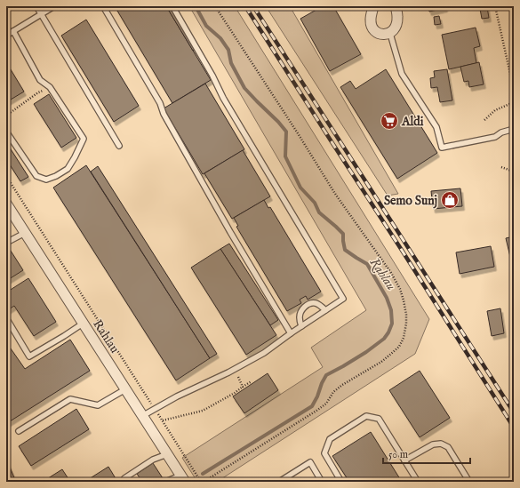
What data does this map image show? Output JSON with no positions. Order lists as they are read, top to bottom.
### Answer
{
  "streets": {
    "street": ["Rahlau"]
  },
  "water": ["Rahlau"],
  "places": {
    "supermarket": ["Aldi"],
    "shop": ["Semo Sunj"]
  },
  "scale_bar": "50 m"
}
